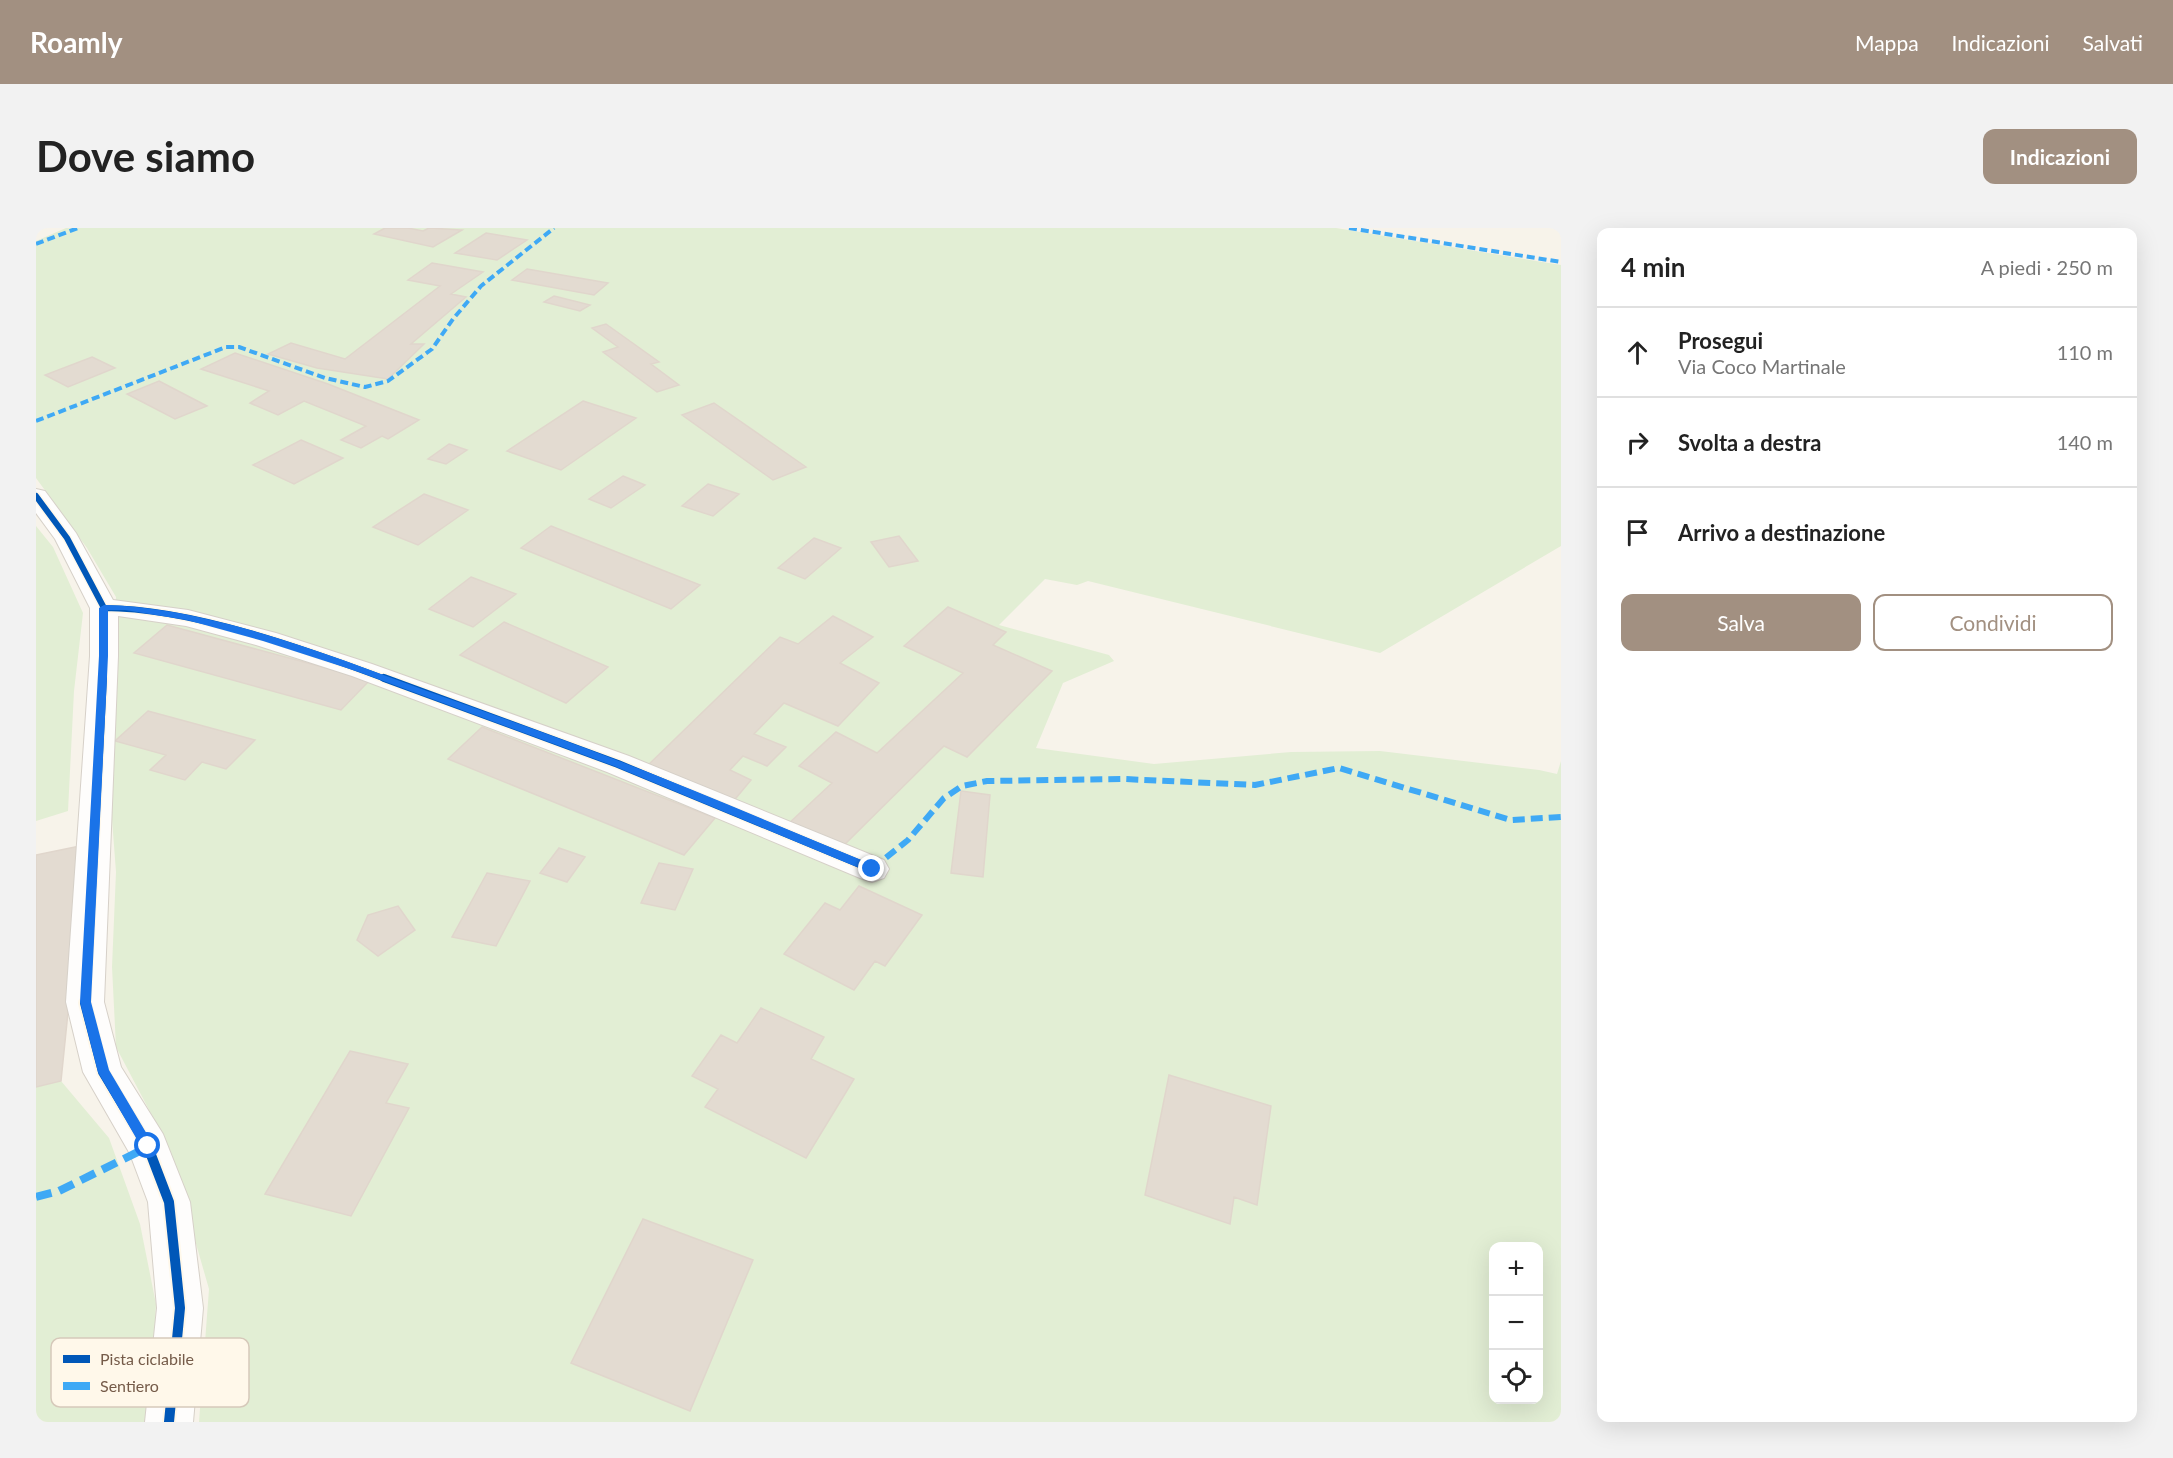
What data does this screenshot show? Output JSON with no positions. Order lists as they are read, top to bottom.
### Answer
{
  "legend": ["Pista ciclabile", "Sentiero"],
  "page": {
    "header": "Roamly",
    "nav": ["Mappa", "Indicazioni", "Salvati"],
    "buttons": [
      "Indicazioni",
      ["Salva", "Condividi"]
    ],
    "title": "Dove siamo",
    "heading": ["4 min", "A piedi · 250 m"],
    "list": [
      ["Prosegui", "Via Coco Martinale", "110 m"],
      ["Svolta a destra", "140 m"],
      "Arrivo a destinazione"
    ],
    "map_buttons": ["+", "−"]
  }
}
